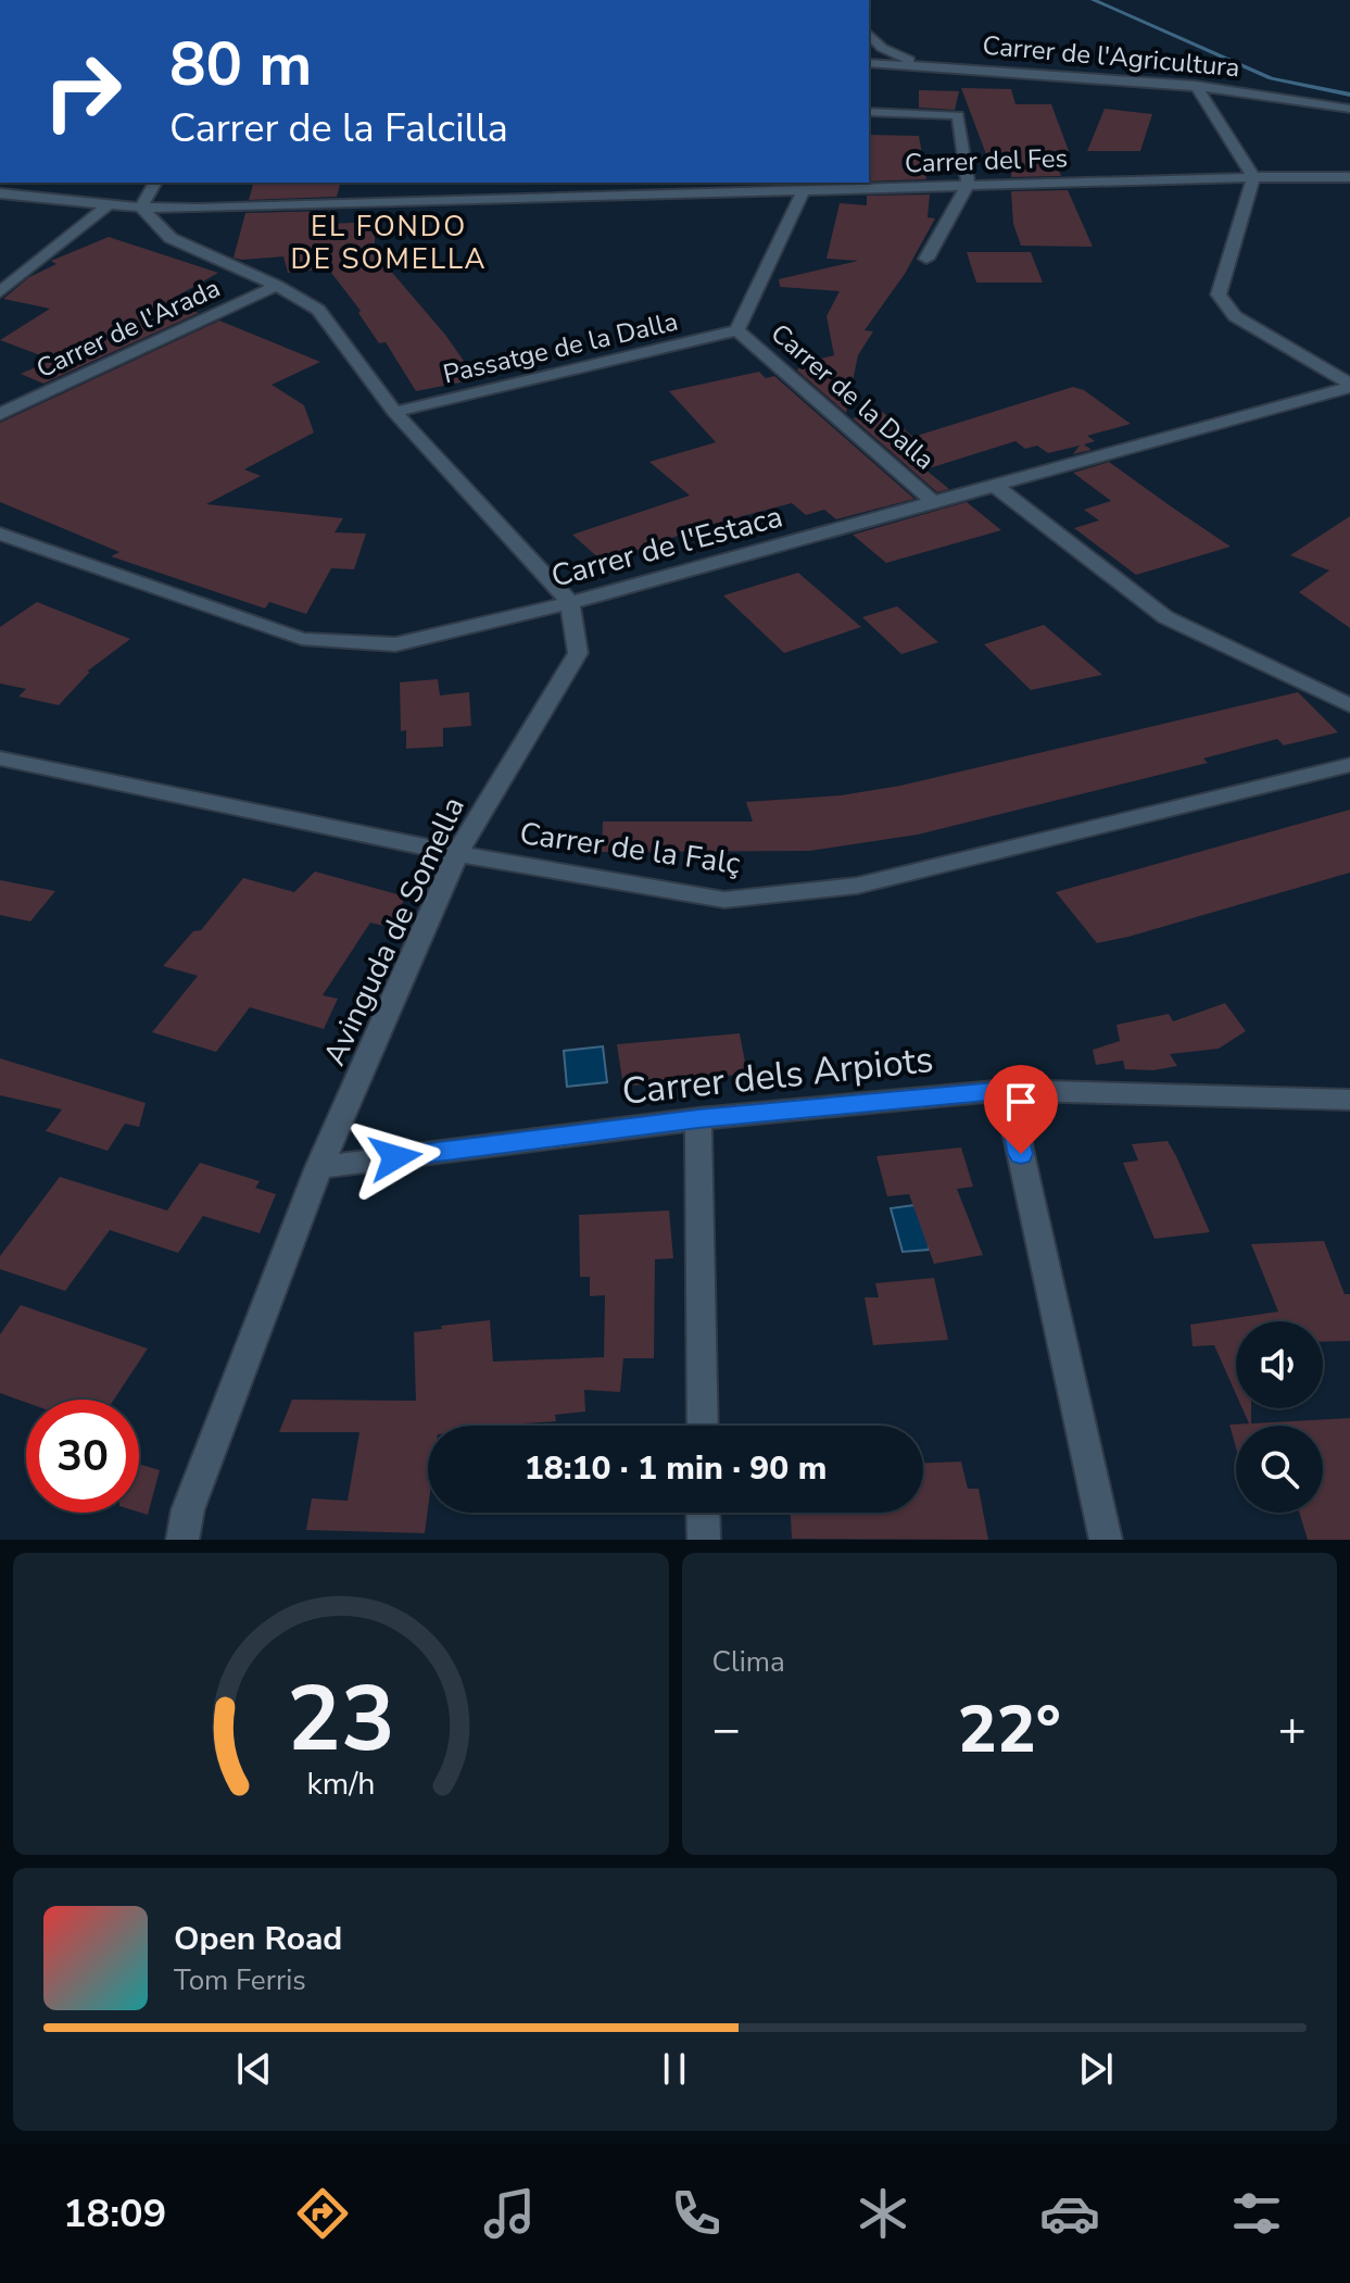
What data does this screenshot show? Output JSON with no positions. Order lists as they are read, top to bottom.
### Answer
{
  "streets": {
    "street": [
      "Carrer de l'Agricultura",
      "Carrer del Fes",
      "Carrer de l'Arada",
      "Passatge de la Dalla",
      "Carrer de la Dalla",
      "Carrer de l'Estaca",
      "Carrer de la Falç",
      "Avinguda de Somella",
      "Carrer dels Arpiots"
    ]
  },
  "crossings": [
    ["Carrer del Fes", "Carrer de la Dalla"],
    ["Passatge de la Dalla", "Carrer de la Dalla"],
    ["Carrer de la Dalla", "Carrer de l'Estaca"],
    ["Carrer de l'Estaca", "Avinguda de Somella"],
    ["Carrer de la Falç", "Avinguda de Somella"],
    ["Avinguda de Somella", "Carrer dels Arpiots"]
  ],
  "districts": ["EL FONDO DE SOMELLA"],
  "page": {
    "turn": ["80 m", "Carrer de la Falcilla"],
    "limit": "30",
    "trip": "18:10 · 1 min · 90 m",
    "tile": "Clima",
    "heat": ["−", "22°", "+"],
    "song": ["Open Road", "Tom Ferris"],
    "tabs": "18:09",
    "gauge": ["23", "km/h"]
  }
}
